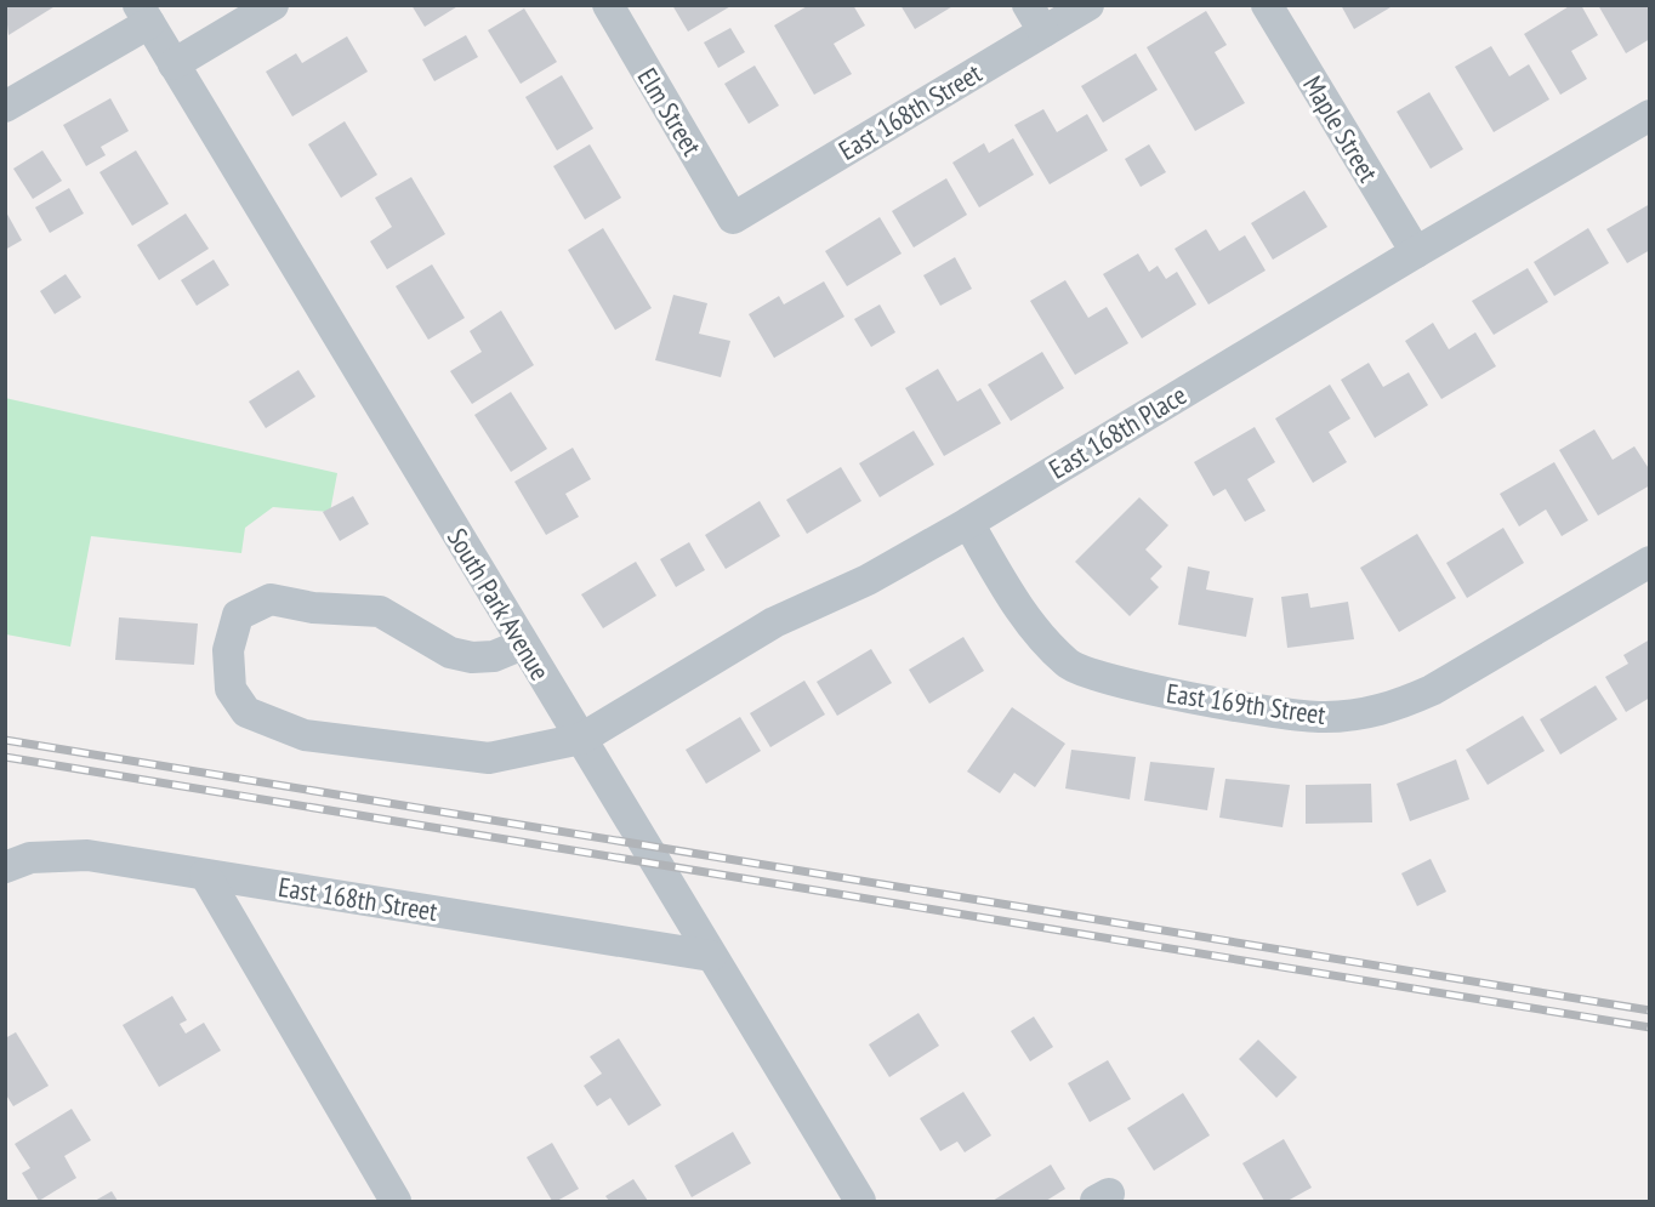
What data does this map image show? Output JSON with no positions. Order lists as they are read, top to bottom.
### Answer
{
  "streets": {
    "street": [
      "Elm Street",
      "East 168th Street",
      "Maple Street",
      "East 168th Place",
      "South Park Avenue",
      "East 169th Street"
    ]
  },
  "crossings": [
    ["Elm Street", "East 168th Street"],
    ["East 168th Street", "South Park Avenue"],
    ["Maple Street", "East 168th Place"],
    ["East 168th Place", "South Park Avenue"],
    ["East 168th Place", "East 169th Street"]
  ]
}
